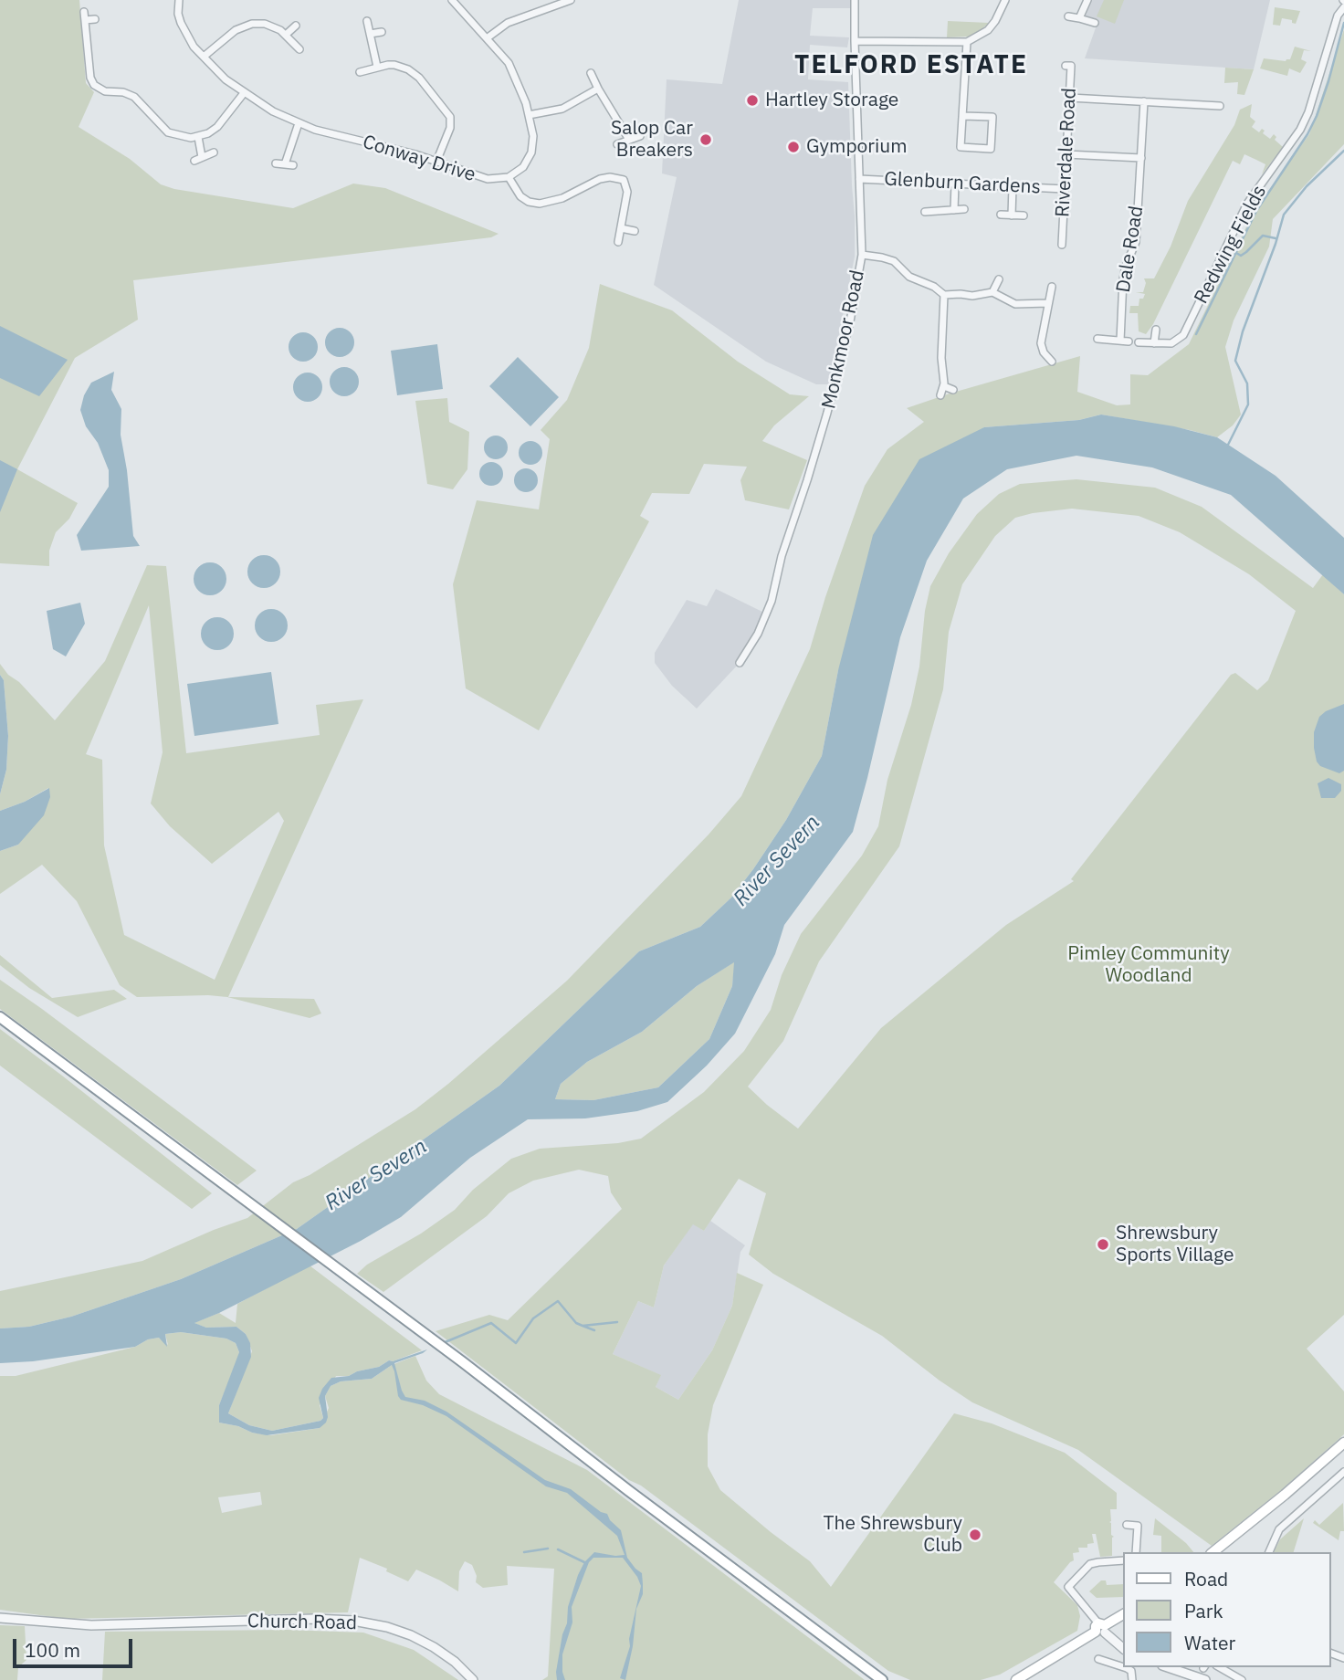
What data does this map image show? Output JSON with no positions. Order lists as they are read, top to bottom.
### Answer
{
  "streets": {
    "street": [
      "Riverdale Road",
      "Conway Drive",
      "Glenburn Gardens",
      "Redwing Fields",
      "Dale Road",
      "Monkmoor Road",
      "Church Road"
    ]
  },
  "crossings": [
    ["Riverdale Road", "Glenburn Gardens"],
    ["Glenburn Gardens", "Monkmoor Road"]
  ],
  "districts": ["TELFORD ESTATE"],
  "water": ["River Severn"],
  "parks": ["Pimley Community Woodland"],
  "places": [
    "Hartley Storage",
    "Salop Car Breakers",
    "Gymporium",
    "Shrewsbury Sports Village",
    "The Shrewsbury Club"
  ],
  "legend": ["Road", "Park", "Water"],
  "scale_bar": "100 m"
}
